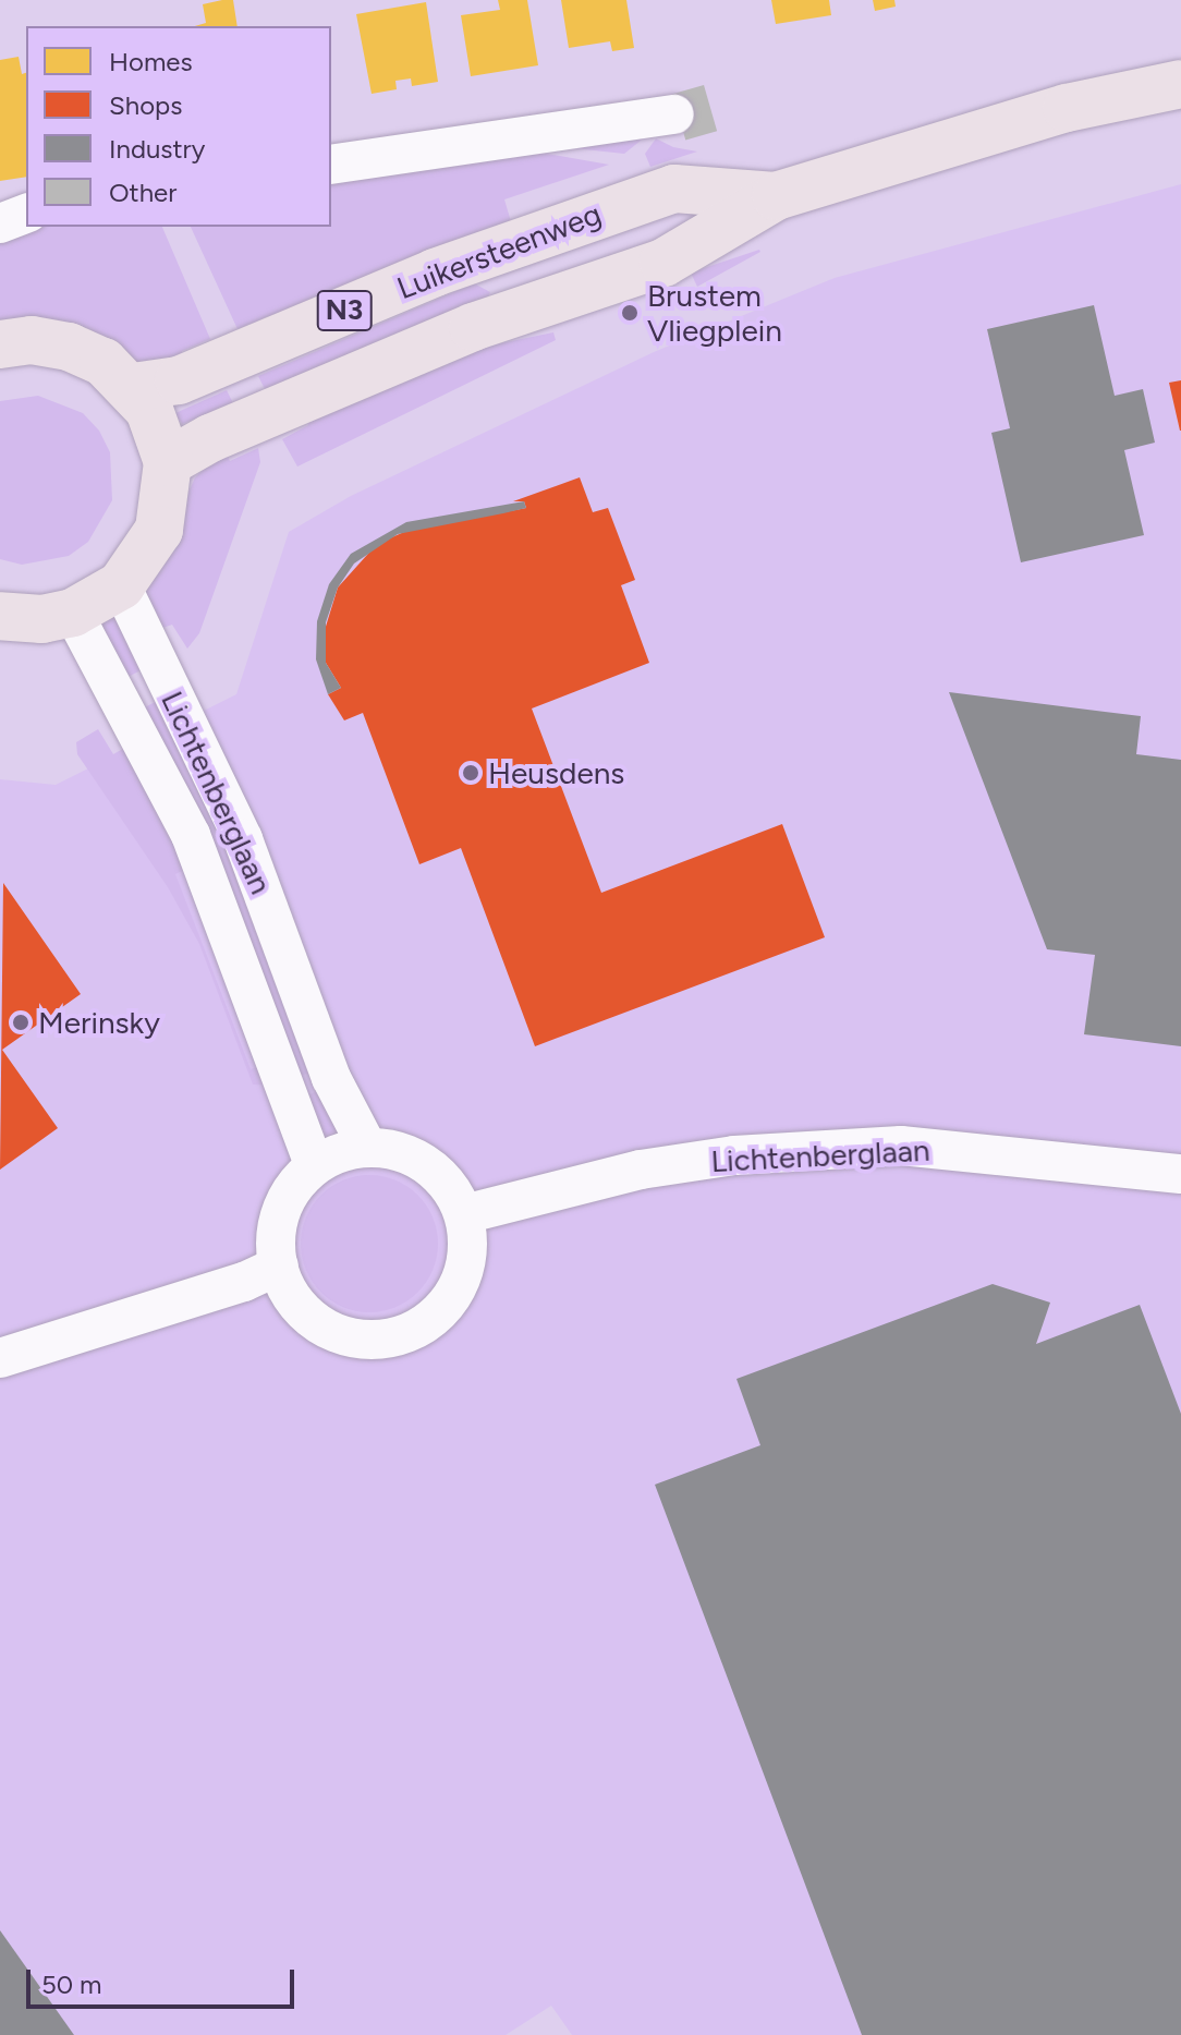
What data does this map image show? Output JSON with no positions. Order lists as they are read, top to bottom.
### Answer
{
  "streets": {
    "main road": ["Luikersteenweg", "N3"],
    "street": ["Lichtenberglaan"]
  },
  "places": ["Brustem Vliegplein", "Heusdens", "Merinsky"],
  "legend": [
    "Homes",
    "Shops",
    "Industry",
    "Other"
  ],
  "scale_bar": "50 m"
}
